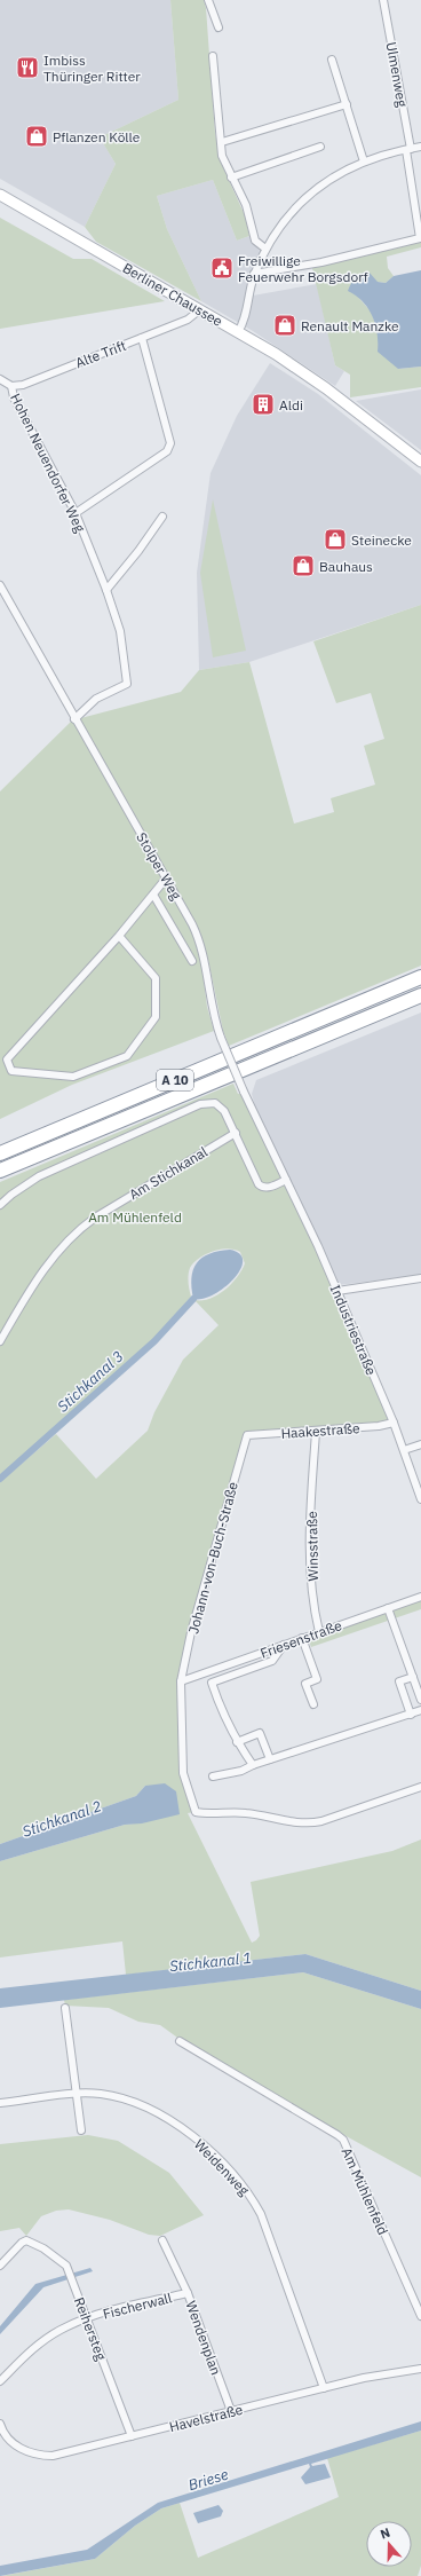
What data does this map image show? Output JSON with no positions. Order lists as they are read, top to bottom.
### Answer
{
  "streets": {
    "highway": ["A 10"],
    "main road": ["Berliner Chaussee"],
    "street": [
      "Ulmenweg",
      "Alte Trift",
      "Hohen Neuendorfer Weg",
      "Stolper Weg",
      "Am Stichkanal",
      "Industriestraße",
      "Haakestraße",
      "Winsstraße",
      "Johann-von-Buch-Straße",
      "Friesenstraße",
      "Weidenweg",
      "Am Mühlenfeld",
      "Fischerwall",
      "Reihersteg",
      "Wendenplan",
      "Havelstraße"
    ]
  },
  "crossings": [
    ["Berliner Chaussee", "Alte Trift"],
    ["Alte Trift", "Hohen Neuendorfer Weg"],
    ["Hohen Neuendorfer Weg", "Stolper Weg"],
    ["Stolper Weg", "Industriestraße"],
    ["Industriestraße", "Haakestraße"],
    ["Haakestraße", "Winsstraße"],
    ["Haakestraße", "Johann-von-Buch-Straße"],
    ["Winsstraße", "Friesenstraße"],
    ["Johann-von-Buch-Straße", "Friesenstraße"],
    ["Weidenweg", "Havelstraße"],
    ["Fischerwall", "Reihersteg"],
    ["Fischerwall", "Wendenplan"],
    ["Reihersteg", "Havelstraße"],
    ["Wendenplan", "Havelstraße"]
  ],
  "water": [
    "Stichkanal 3",
    "Stichkanal 2",
    "Stichkanal 1",
    "Briese"
  ],
  "parks": ["Am Mühlenfeld"],
  "places": {
    "restaurant": ["Imbiss Thüringer Ritter"],
    "shop": [
      "Pflanzen Kölle",
      "Renault Manzke",
      "Steinecke",
      "Bauhaus"
    ],
    "public building": ["Freiwillige Feuerwehr Borgsdorf"],
    "building": ["Aldi"]
  },
  "north": "top"
}
